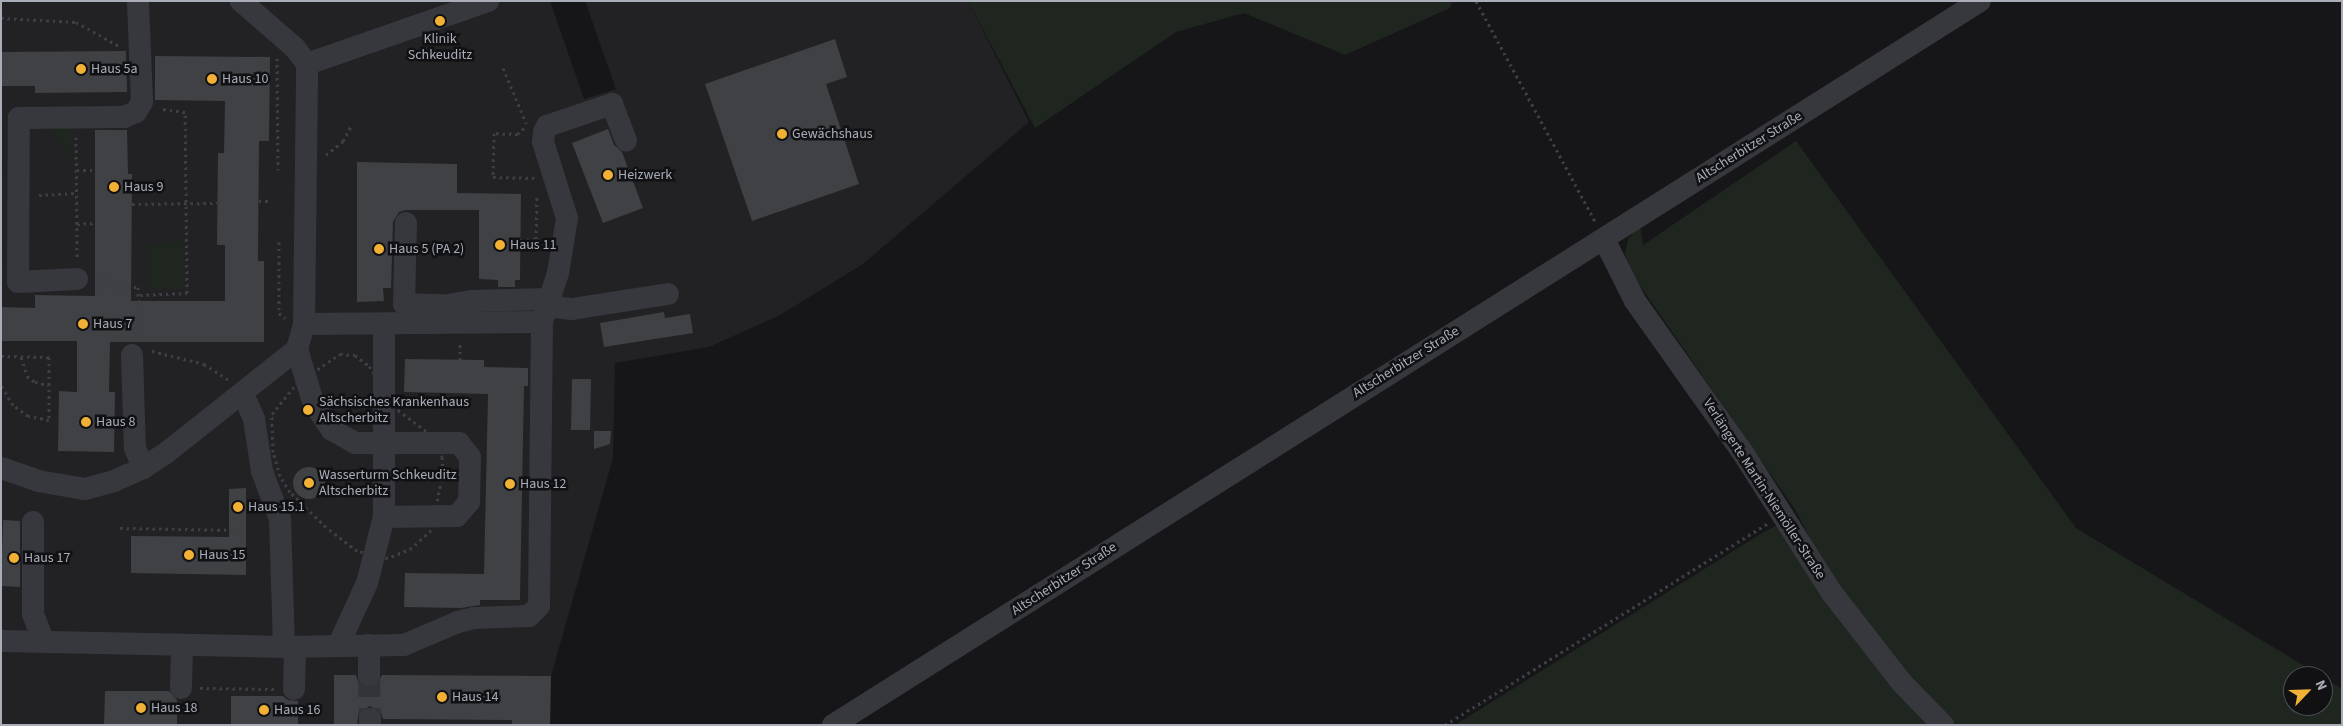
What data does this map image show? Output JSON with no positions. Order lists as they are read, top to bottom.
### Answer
{
  "streets": {
    "street": ["Altscherbitzer Straße", "Verlängerte Martin-Niemöller-Straße"]
  },
  "crossings": [
    ["Altscherbitzer Straße", "Verlängerte Martin-Niemöller-Straße"]
  ],
  "places": [
    "Klinik Schkeuditz",
    "Haus 5a",
    "Haus 10",
    "Gewächshaus",
    "Heizwerk",
    "Haus 9",
    "Haus 11",
    "Haus 5 (PA 2)",
    "Haus 7",
    "Sächsisches Krankenhaus Altscherbitz",
    "Haus 8",
    "Wasserturm Schkeuditz Altscherbitz",
    "Haus 12",
    "Haus 15.1",
    "Haus 15",
    "Haus 17",
    "Haus 14",
    "Haus 18",
    "Haus 16"
  ],
  "north": "top right"
}
